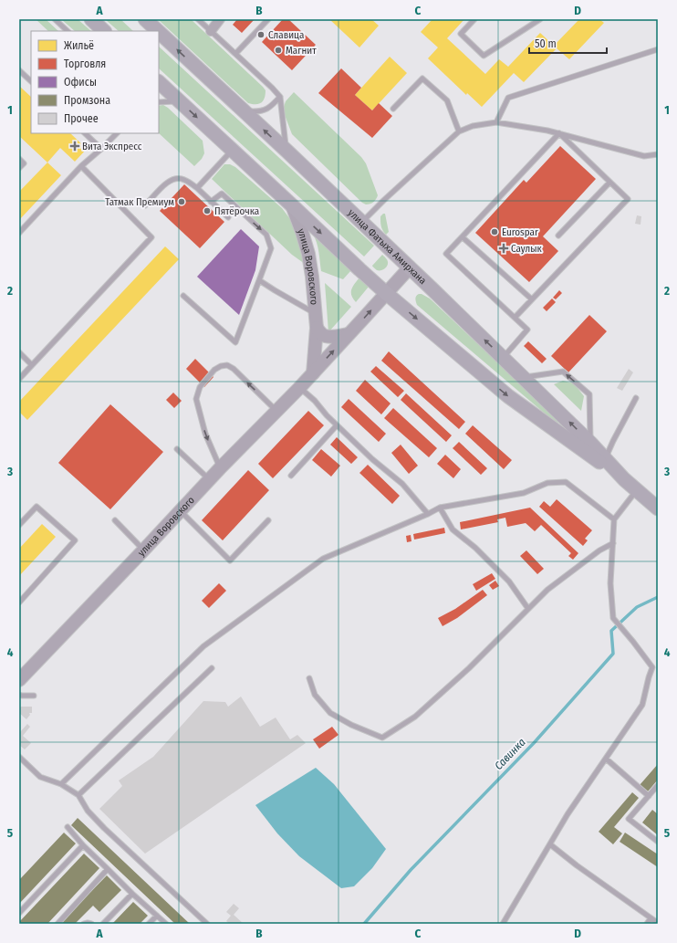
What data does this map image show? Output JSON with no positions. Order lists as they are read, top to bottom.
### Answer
{
  "streets": {
    "main road": ["улица Фатыха Амирхана"],
    "street": ["улица Воровского"]
  },
  "crossings": [
    ["улица Фатыха Амирхана", "улица Воровского"]
  ],
  "water": ["Савинка"],
  "places": {
    "other": [
      "Славица",
      "Магнит",
      "Татмак Премиум",
      "Пятёрочка",
      "Eurospar"
    ],
    "health": ["Вита Экспресс", "Саулык"]
  },
  "legend": [
    "Жильё",
    "Торговля",
    "Офисы",
    "Промзона",
    "Прочее"
  ],
  "scale_bar": "50 m",
  "grid": {
    "columns": [
      "A",
      "B",
      "C",
      "D"
    ],
    "rows": [
      "1",
      "2",
      "3",
      "4",
      "5"
    ]
  }
}
